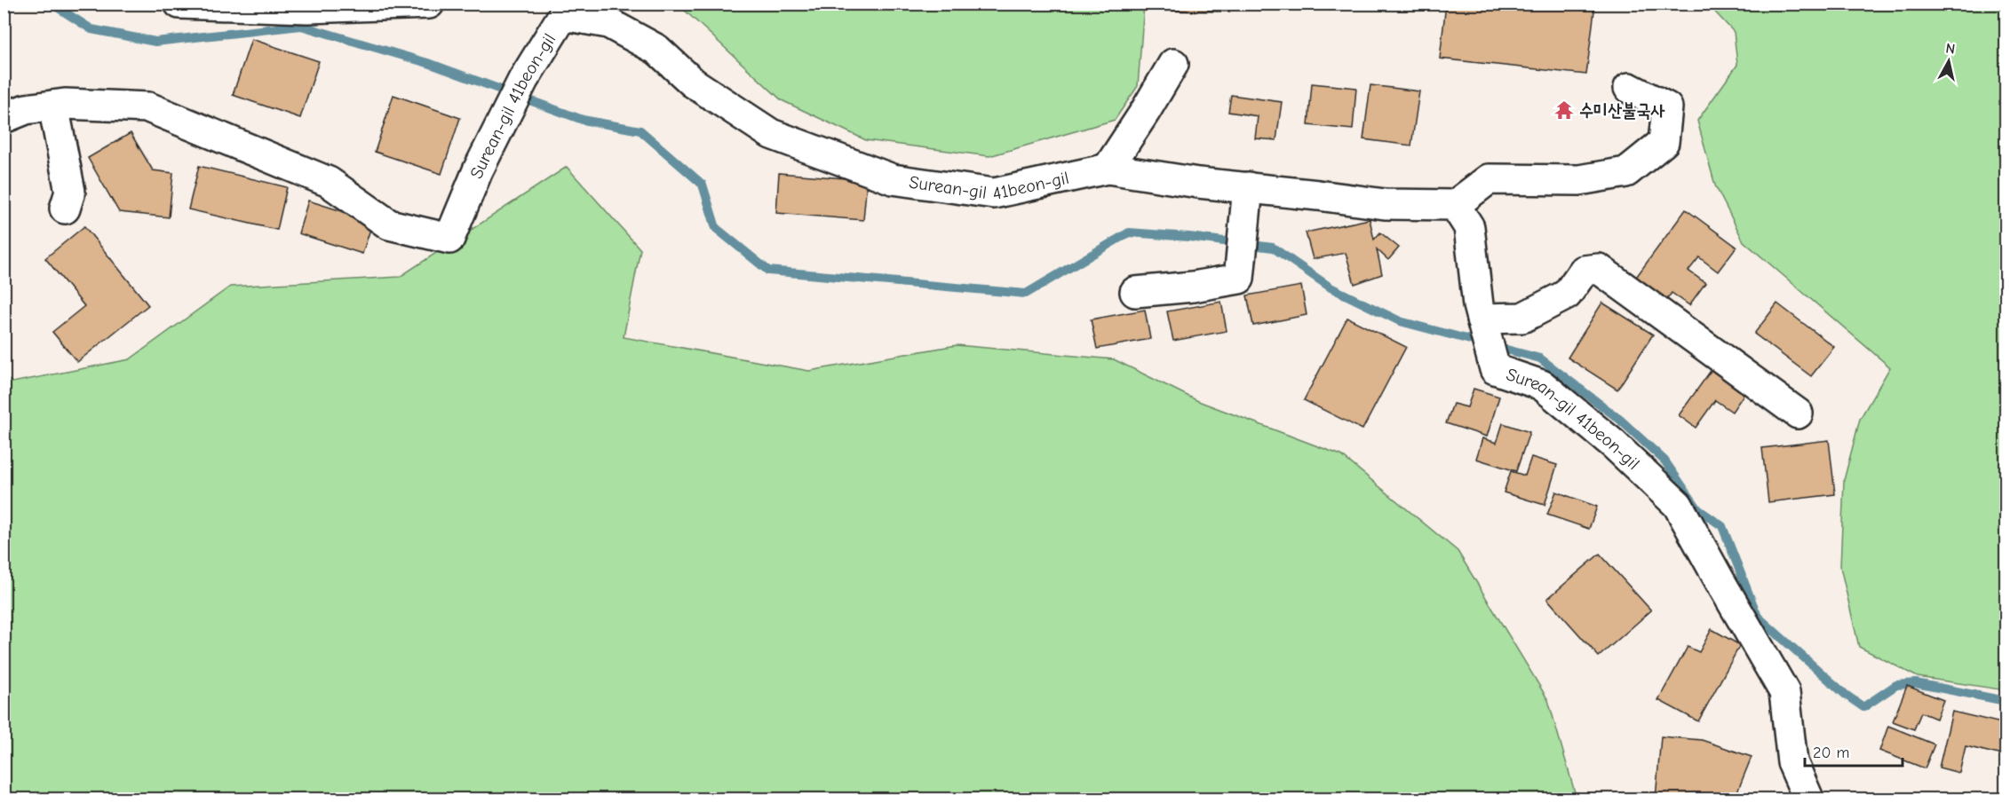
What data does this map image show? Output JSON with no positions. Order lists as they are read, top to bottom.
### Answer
{
  "streets": {
    "lane": ["Surean-gil 41beon-gil"]
  },
  "places": {
    "temple": ["수미산불국사"]
  },
  "scale_bar": "20 m",
  "north": "top"
}
